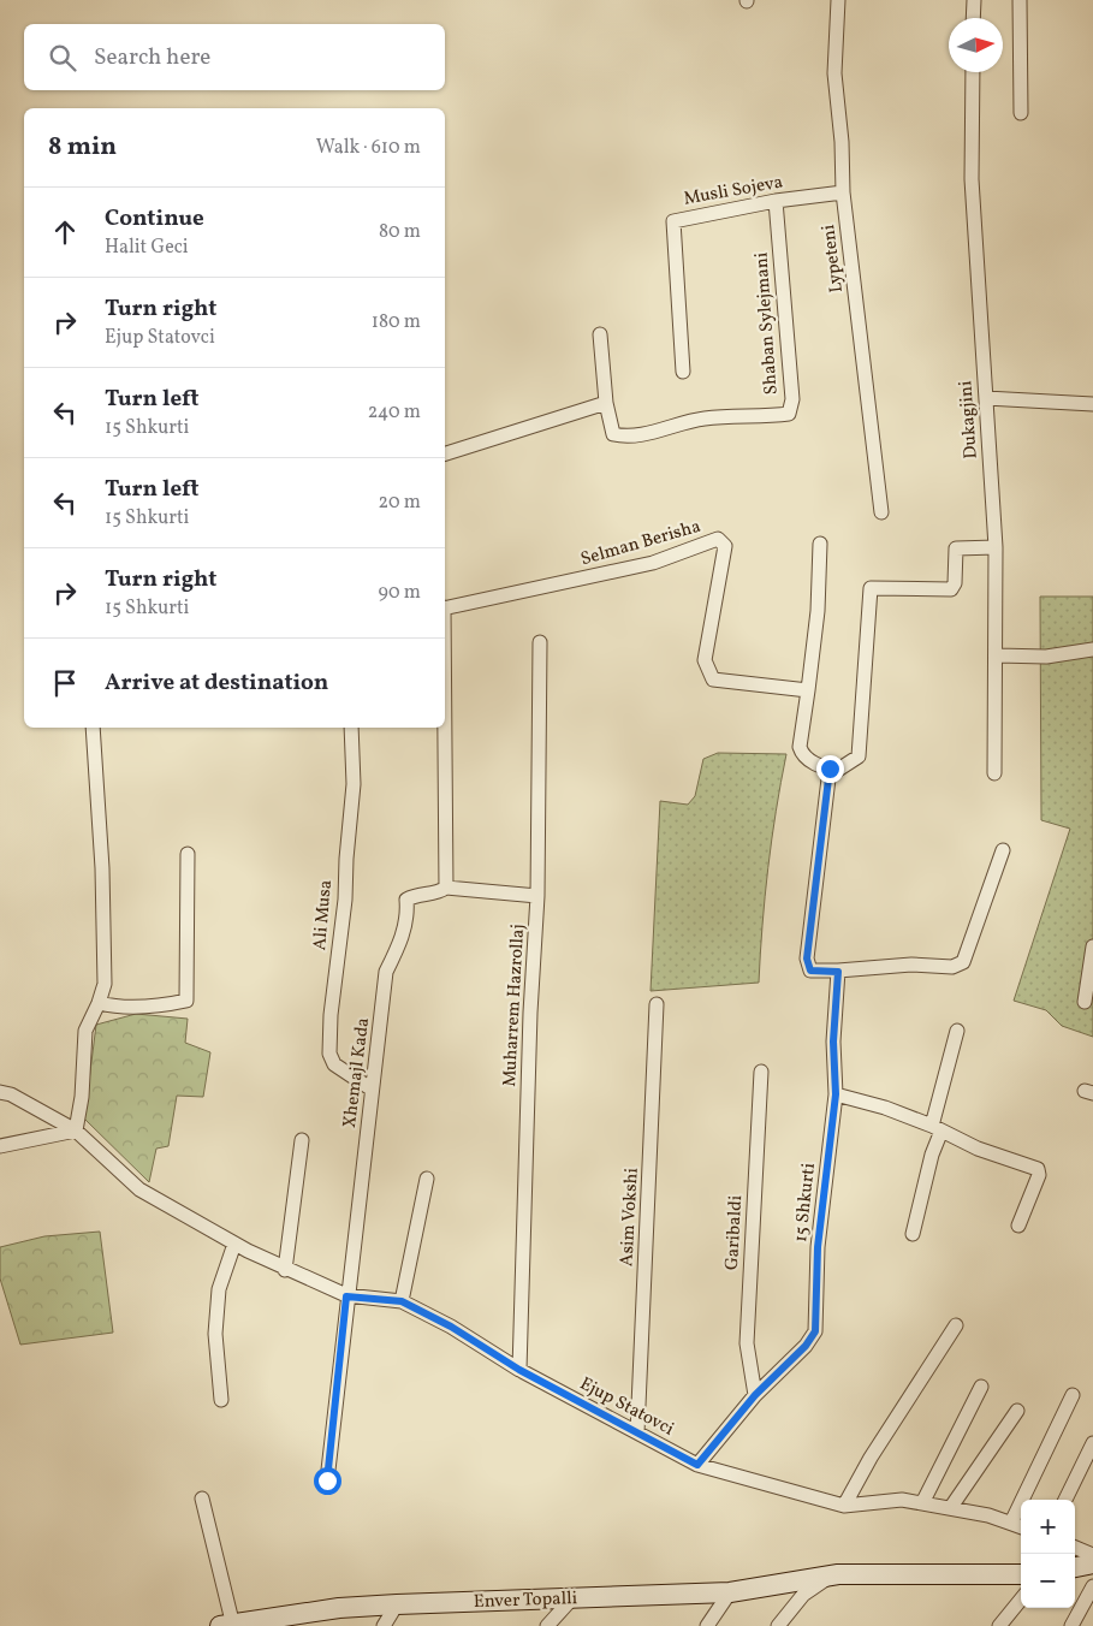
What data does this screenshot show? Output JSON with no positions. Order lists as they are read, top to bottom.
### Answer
{
  "streets": {
    "main road": ["Enver Topalli"],
    "street": [
      "Musli Sojeva",
      "Lypeteni",
      "Shaban Sylejmani",
      "Dukagjini",
      "Selman Berisha",
      "Ali Musa",
      "Muharrem Hazrollaj",
      "Xhemajl Kada",
      "15 Shkurti",
      "Asim Vokshi",
      "Garibaldi",
      "Ejup Statovci"
    ]
  },
  "crossings": [
    ["Musli Sojeva", "Lypeteni"],
    ["Musli Sojeva", "Shaban Sylejmani"],
    ["Ali Musa", "Xhemajl Kada"],
    ["Muharrem Hazrollaj", "Xhemajl Kada"],
    ["Muharrem Hazrollaj", "Ejup Statovci"],
    ["Xhemajl Kada", "Ejup Statovci"],
    ["15 Shkurti", "Garibaldi"],
    ["15 Shkurti", "Ejup Statovci"],
    ["Asim Vokshi", "Ejup Statovci"]
  ],
  "north": "right",
  "page": {
    "search": "Search here",
    "heading": ["8 min", "Walk · 610 m"],
    "list": [
      ["Continue", "Halit Geci", "80 m"],
      ["Turn right", "Ejup Statovci", "180 m"],
      ["Turn left", "15 Shkurti", "240 m"],
      ["Turn left", "15 Shkurti", "20 m"],
      ["Turn right", "15 Shkurti", "90 m"],
      "Arrive at destination"
    ],
    "map_buttons": ["+", "−"]
  }
}
